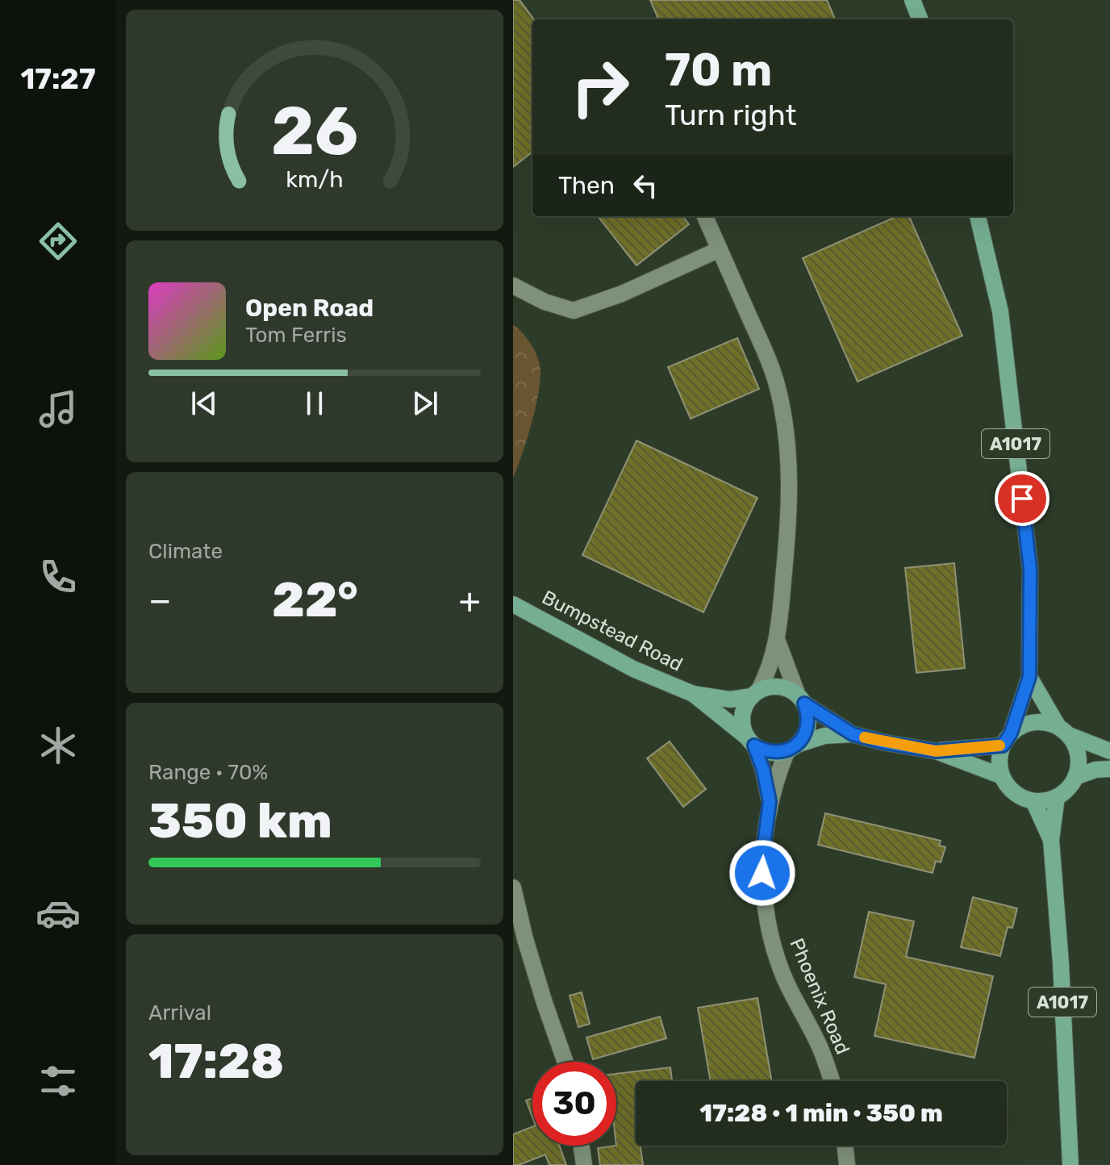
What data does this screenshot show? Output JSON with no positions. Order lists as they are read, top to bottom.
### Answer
{
  "streets": {
    "main road": ["A1017", "Bumpstead Road"],
    "street": ["Phoenix Road"]
  },
  "crossings": [
    ["Bumpstead Road", "Phoenix Road"]
  ],
  "page": {
    "tabs": "17:27",
    "turn": ["70 m", "Turn right"],
    "then": "Then",
    "song": ["Open Road", "Tom Ferris"],
    "tile": [
      "Climate",
      ["Range · 70%", "350 km"],
      ["Arrival", "17:28"]
    ],
    "heat": ["−", "22°", "+"],
    "limit": "30",
    "trip": "17:28 · 1 min · 350 m",
    "gauge": ["26", "km/h"]
  }
}
